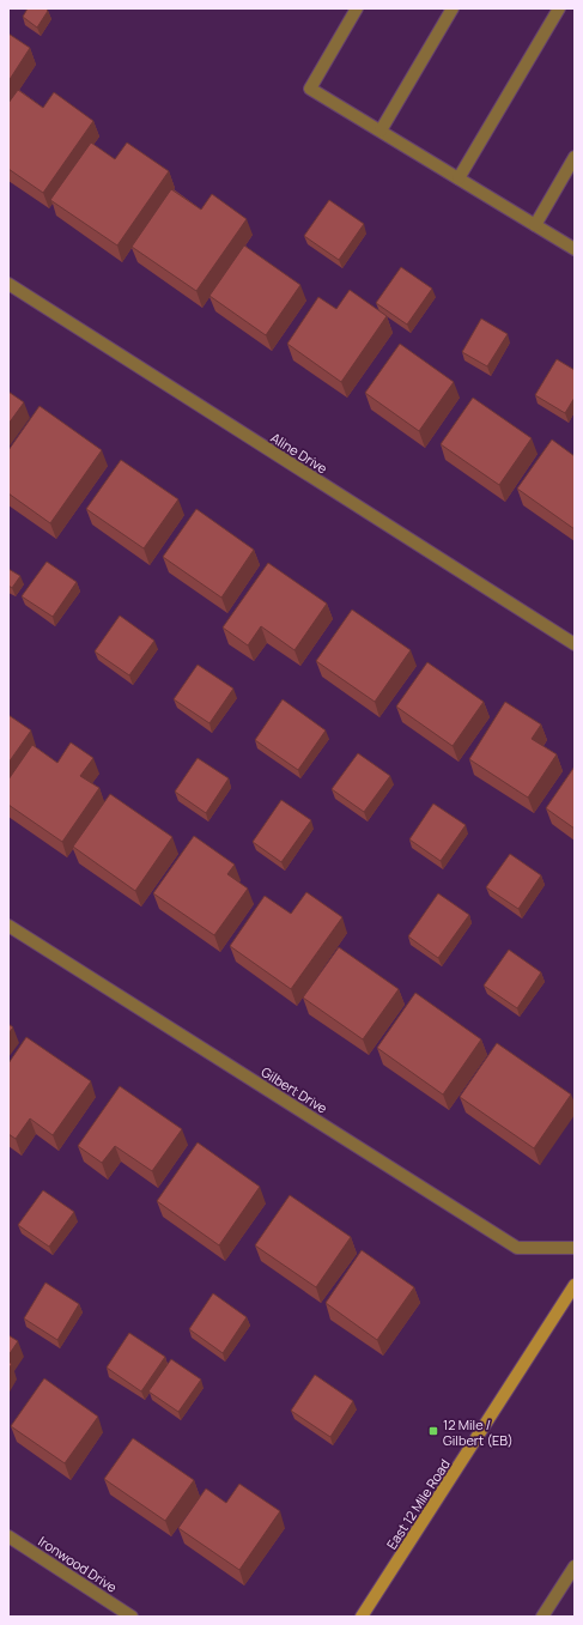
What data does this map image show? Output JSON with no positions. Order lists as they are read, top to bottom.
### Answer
{
  "streets": {
    "main road": ["East 12 Mile Road"],
    "street": ["Aline Drive", "Gilbert Drive", "Ironwood Drive"]
  },
  "places": {
    "transit": ["12 Mile / Gilbert (EB)"]
  }
}
